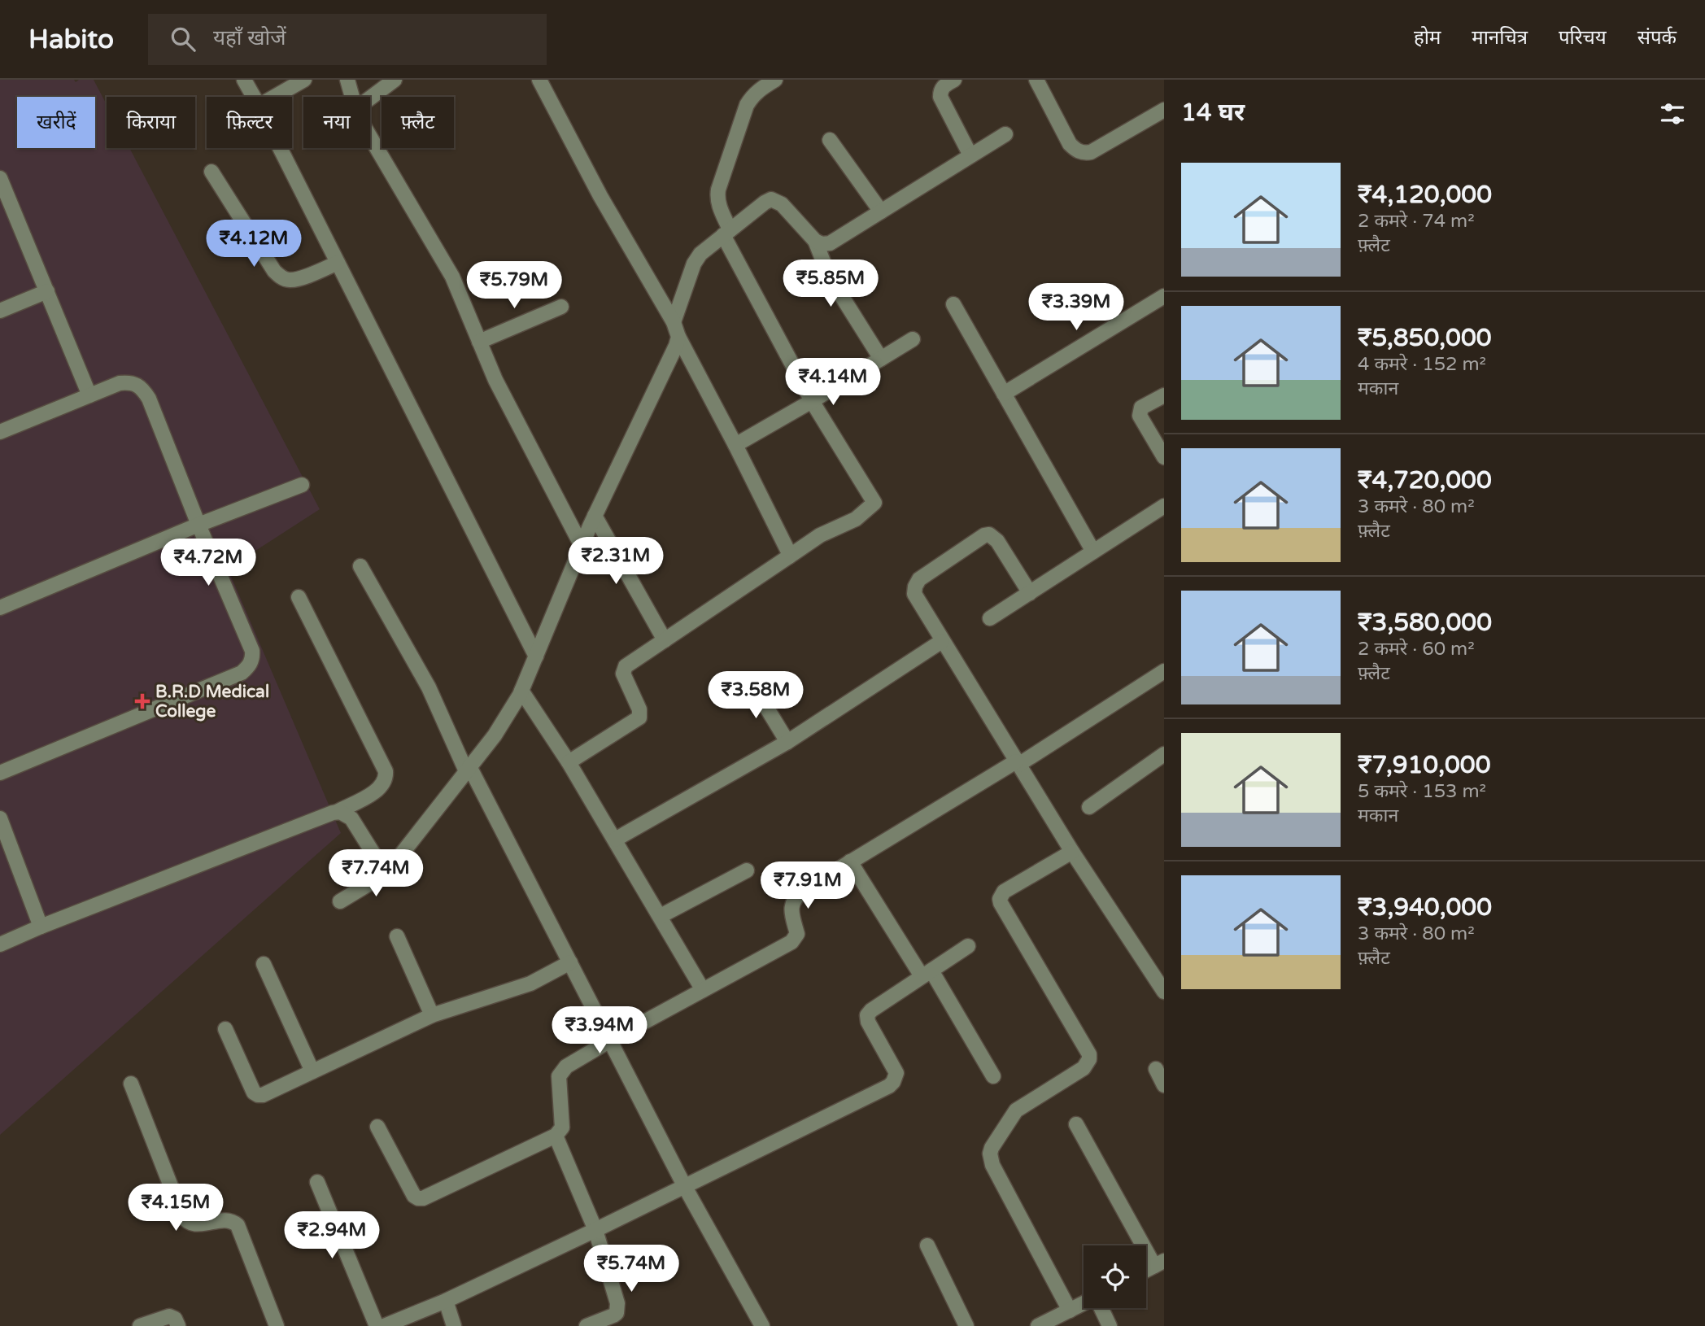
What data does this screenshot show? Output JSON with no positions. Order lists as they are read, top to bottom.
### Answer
{
  "places": {
    "health": ["B.R.D Medical College"]
  },
  "page": {
    "header": "Habito",
    "search": "यहाँ खोजें",
    "nav": [
      "होम",
      "मानचित्र",
      "परिचय",
      "संपर्क"
    ],
    "heading": "14 घर",
    "chip": [
      "खरीदें",
      "किराया",
      "फ़िल्टर",
      "नया",
      "फ़्लैट"
    ],
    "list": [
      {
        "name": "₹4,120,000",
        "note": "2 कमरे · 74 m² · फ़्लैट"
      },
      {
        "name": "₹5,850,000",
        "note": "4 कमरे · 152 m² · मकान"
      },
      {
        "name": "₹4,720,000",
        "note": "3 कमरे · 80 m² · फ़्लैट"
      },
      {
        "name": "₹3,580,000",
        "note": "2 कमरे · 60 m² · फ़्लैट"
      },
      {
        "name": "₹7,910,000",
        "note": "5 कमरे · 153 m² · मकान"
      },
      {
        "name": "₹3,940,000",
        "note": "3 कमरे · 80 m² · फ़्लैट"
      }
    ],
    "price": [
      "₹4.12M",
      "₹5.85M",
      "₹5.79M",
      "₹3.39M",
      "₹4.14M",
      "₹2.31M",
      "₹4.72M",
      "₹3.58M",
      "₹7.74M",
      "₹7.91M",
      "₹3.94M",
      "₹4.15M",
      "₹2.94M",
      "₹5.74M"
    ]
  }
}
